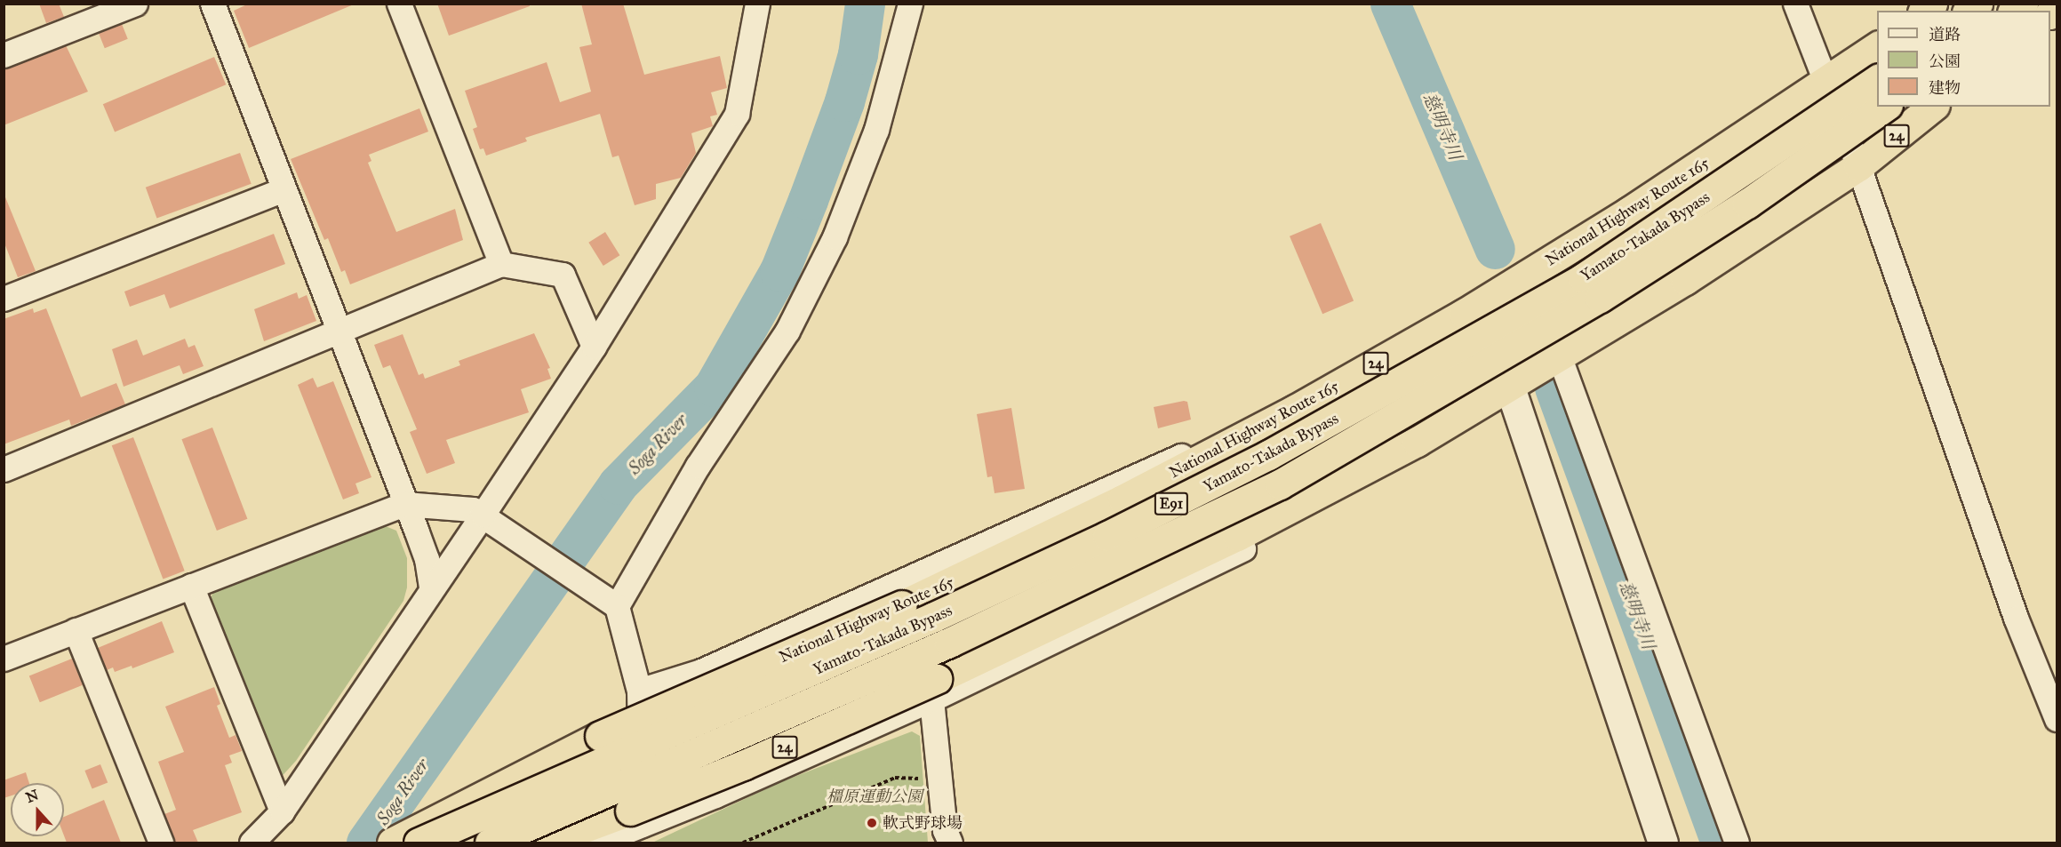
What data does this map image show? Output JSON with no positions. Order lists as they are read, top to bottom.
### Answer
{
  "streets": {
    "highway": [
      "24",
      "National Highway Route 165",
      "Yamato-Takada Bypass",
      "E91"
    ]
  },
  "water": ["慈明寺川", "Soga River"],
  "parks": ["橿原運動公園"],
  "places": ["軟式野球場"],
  "legend": ["道路", "公園", "建物"],
  "north": "top"
}
